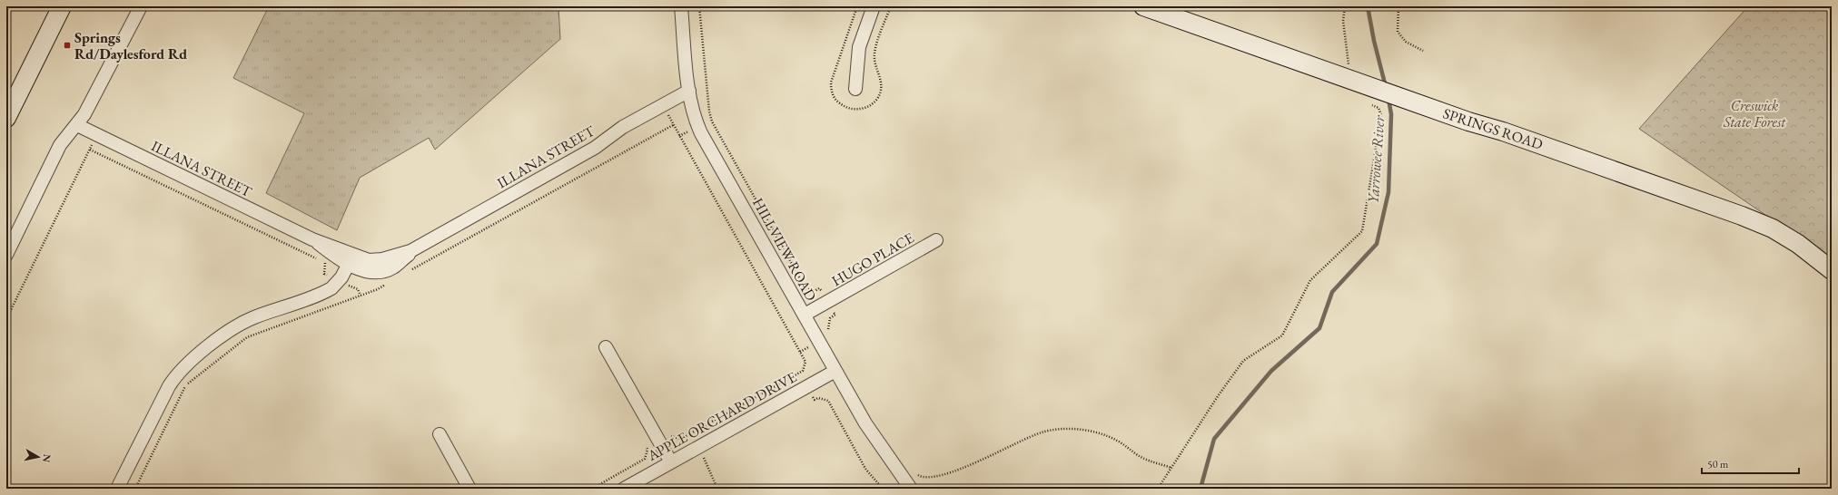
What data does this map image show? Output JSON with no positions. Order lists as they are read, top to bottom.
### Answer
{
  "streets": {
    "street": [
      "SPRINGS ROAD",
      "ILLANA STREET",
      "HILLVIEW ROAD",
      "HUGO PLACE",
      "APPLE ORCHARD DRIVE"
    ]
  },
  "crossings": [
    ["ILLANA STREET", "HILLVIEW ROAD"],
    ["HILLVIEW ROAD", "HUGO PLACE"],
    ["HILLVIEW ROAD", "APPLE ORCHARD DRIVE"]
  ],
  "water": ["Yarrowee River"],
  "parks": ["Creswick State Forest"],
  "places": {
    "transit": ["Springs Rd/Daylesford Rd"]
  },
  "scale_bar": "50 m",
  "north": "right"
}
